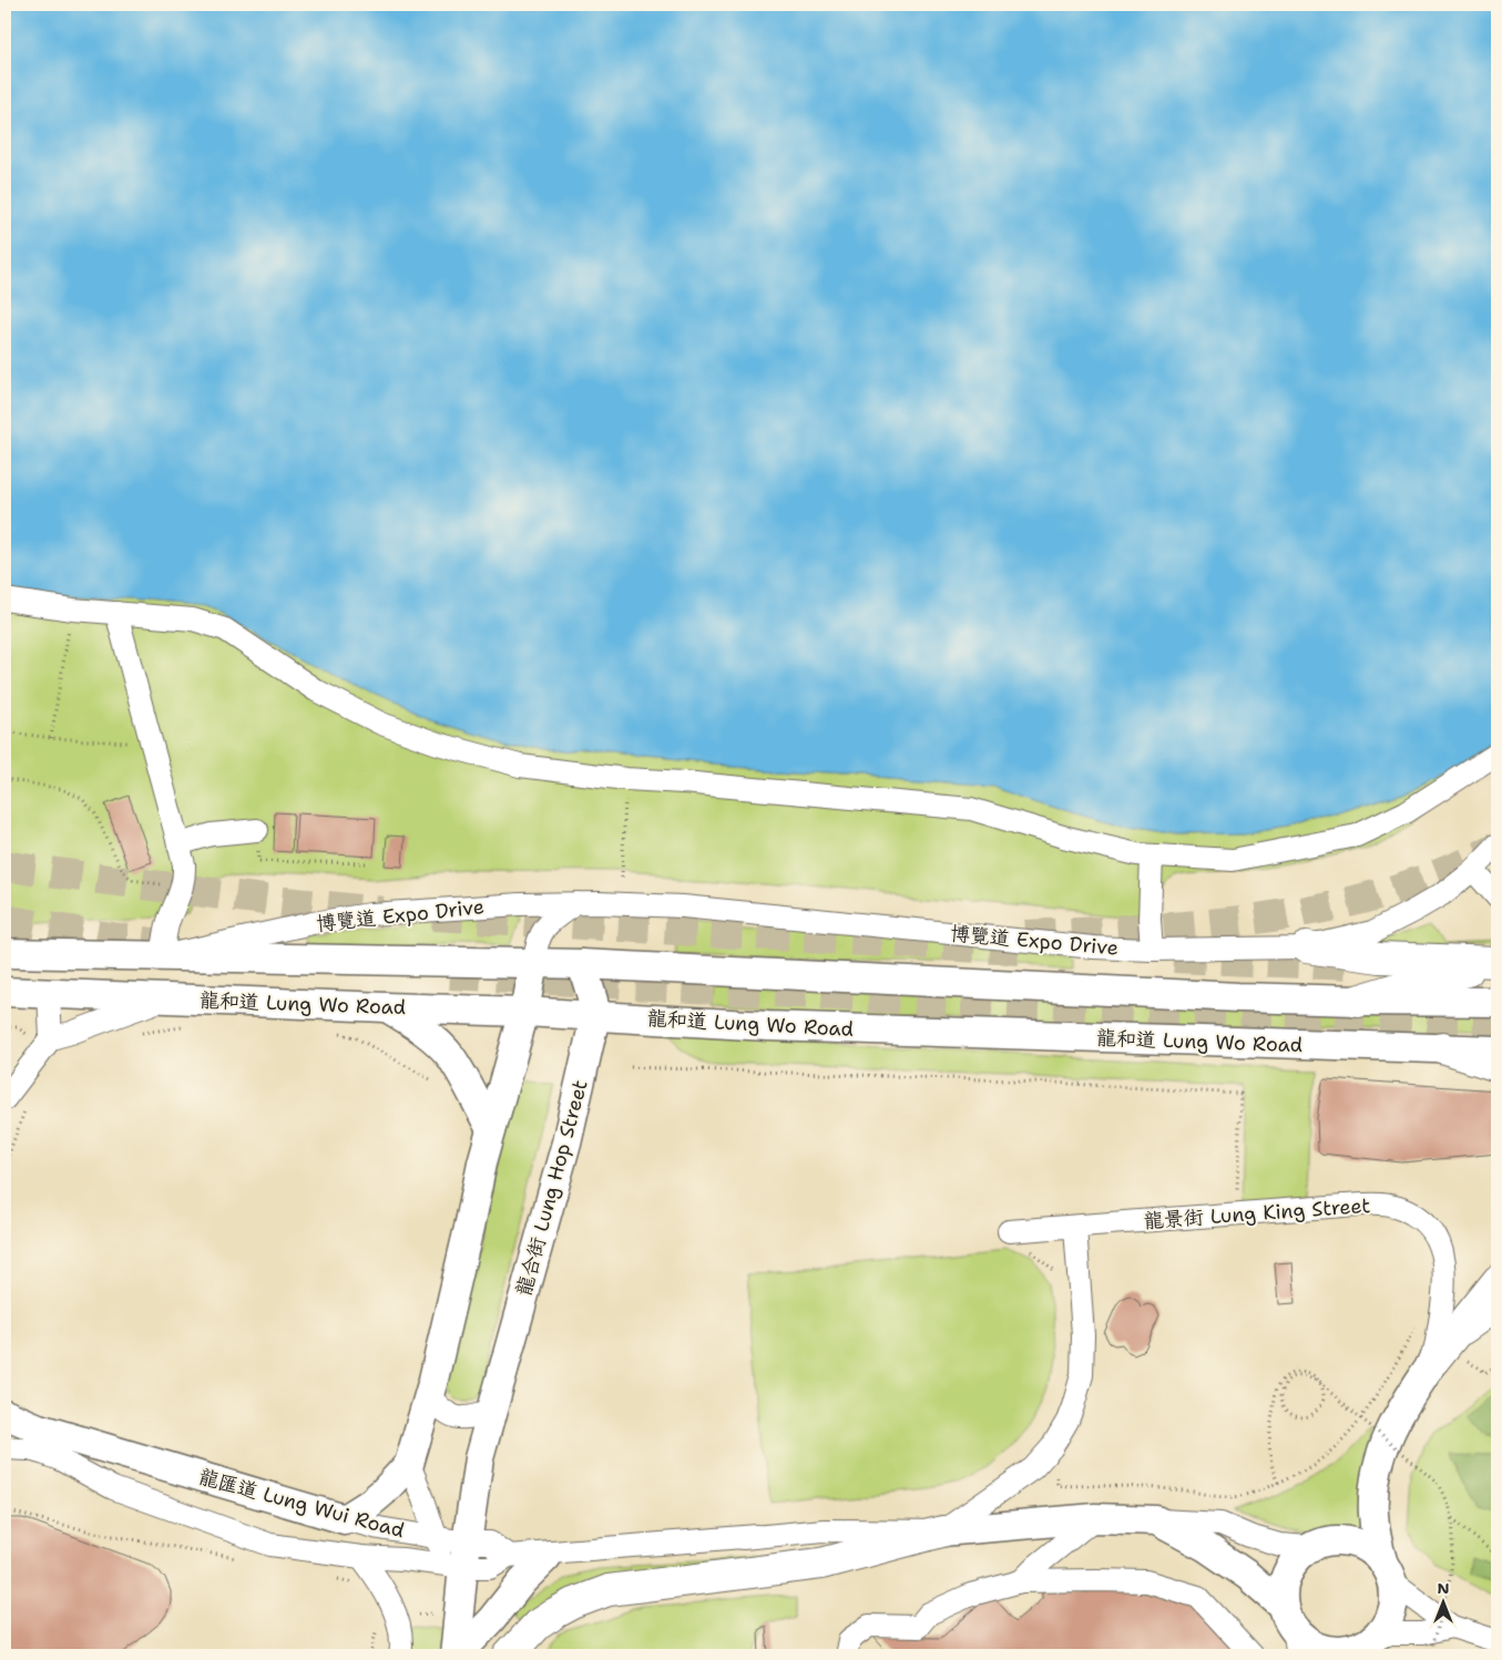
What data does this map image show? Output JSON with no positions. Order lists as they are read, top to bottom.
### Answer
{
  "streets": {
    "main road": ["龍和道 Lung Wo Road", "龍合街 Lung Hop Street", "龍匯道 Lung Wui Road"],
    "street": ["博覽道 Expo Drive", "龍景街 Lung King Street"]
  },
  "crossings": [
    ["龍和道 Lung Wo Road", "龍合街 Lung Hop Street"],
    ["龍合街 Lung Hop Street", "龍匯道 Lung Wui Road"]
  ],
  "north": "top"
}
